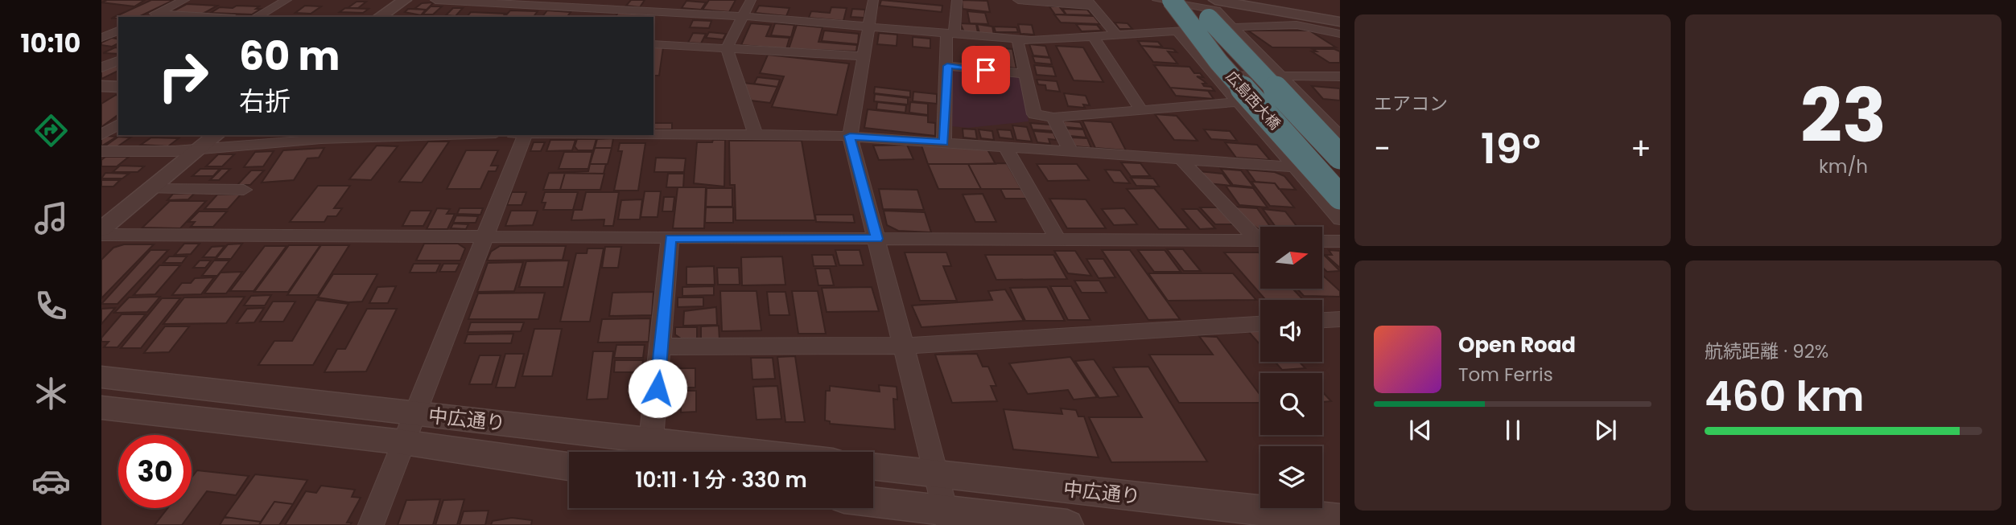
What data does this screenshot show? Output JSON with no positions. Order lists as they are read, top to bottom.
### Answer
{
  "streets": {
    "highway": ["広島西大橋"],
    "street": ["中広通り"]
  },
  "north": "right",
  "page": {
    "tabs": "10:10",
    "tile": [
      "エアコン",
      ["23", "km/h"],
      ["航続距離 · 92%", "460 km"]
    ],
    "turn": ["60 m", "右折"],
    "heat": ["−", "19°", "+"],
    "song": ["Open Road", "Tom Ferris"],
    "limit": "30",
    "trip": "10:11 · 1 分 · 330 m"
  }
}
